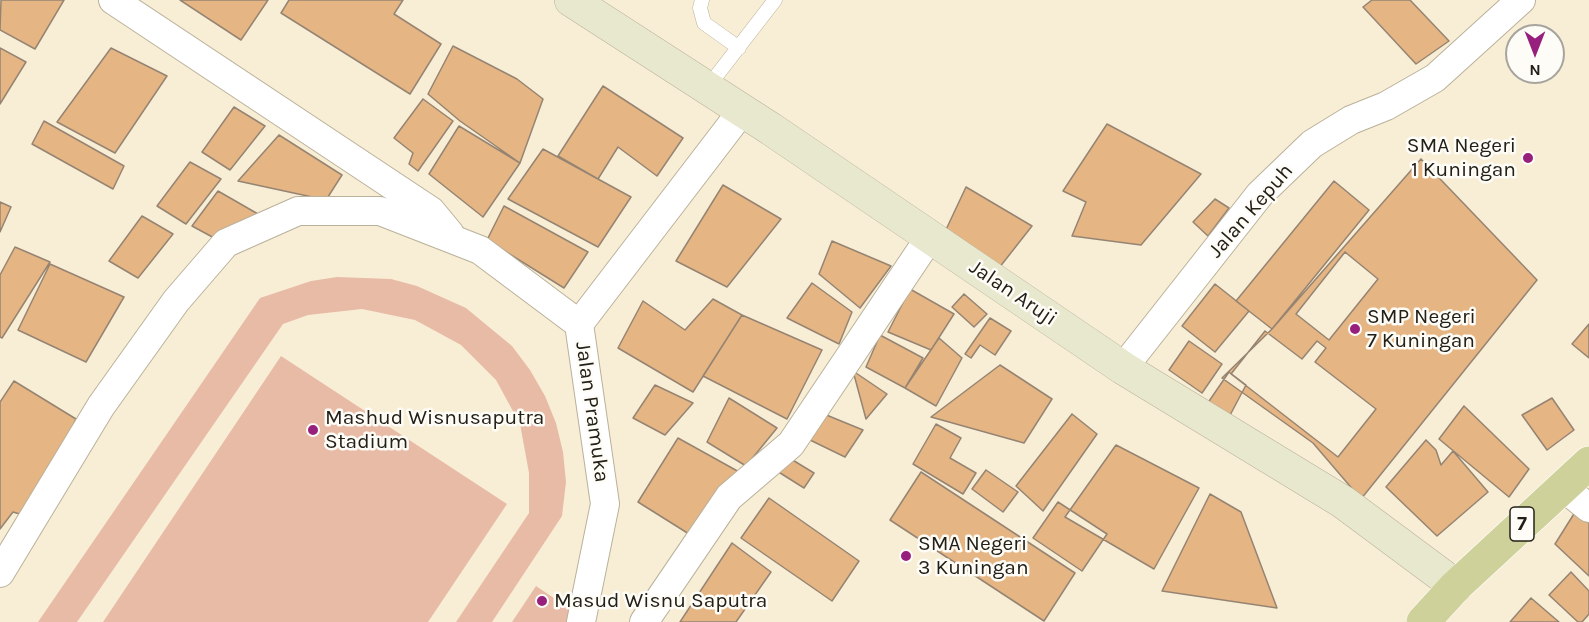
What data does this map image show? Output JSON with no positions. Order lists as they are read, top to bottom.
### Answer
{
  "streets": {
    "main road": ["7"],
    "street": ["Jalan Kepuh", "Jalan Aruji", "Jalan Pramuka"]
  },
  "crossings": [
    ["Jalan Kepuh", "Jalan Aruji"],
    ["Jalan Aruji", "Jalan Pramuka"],
    ["Jalan Aruji", "7"]
  ],
  "places": [
    "SMA Negeri 1 Kuningan",
    "SMP Negeri 7 Kuningan",
    "Mashud Wisnusaputra Stadium",
    "SMA Negeri 3 Kuningan",
    "Masud Wisnu Saputra"
  ],
  "north": "bottom"
}
